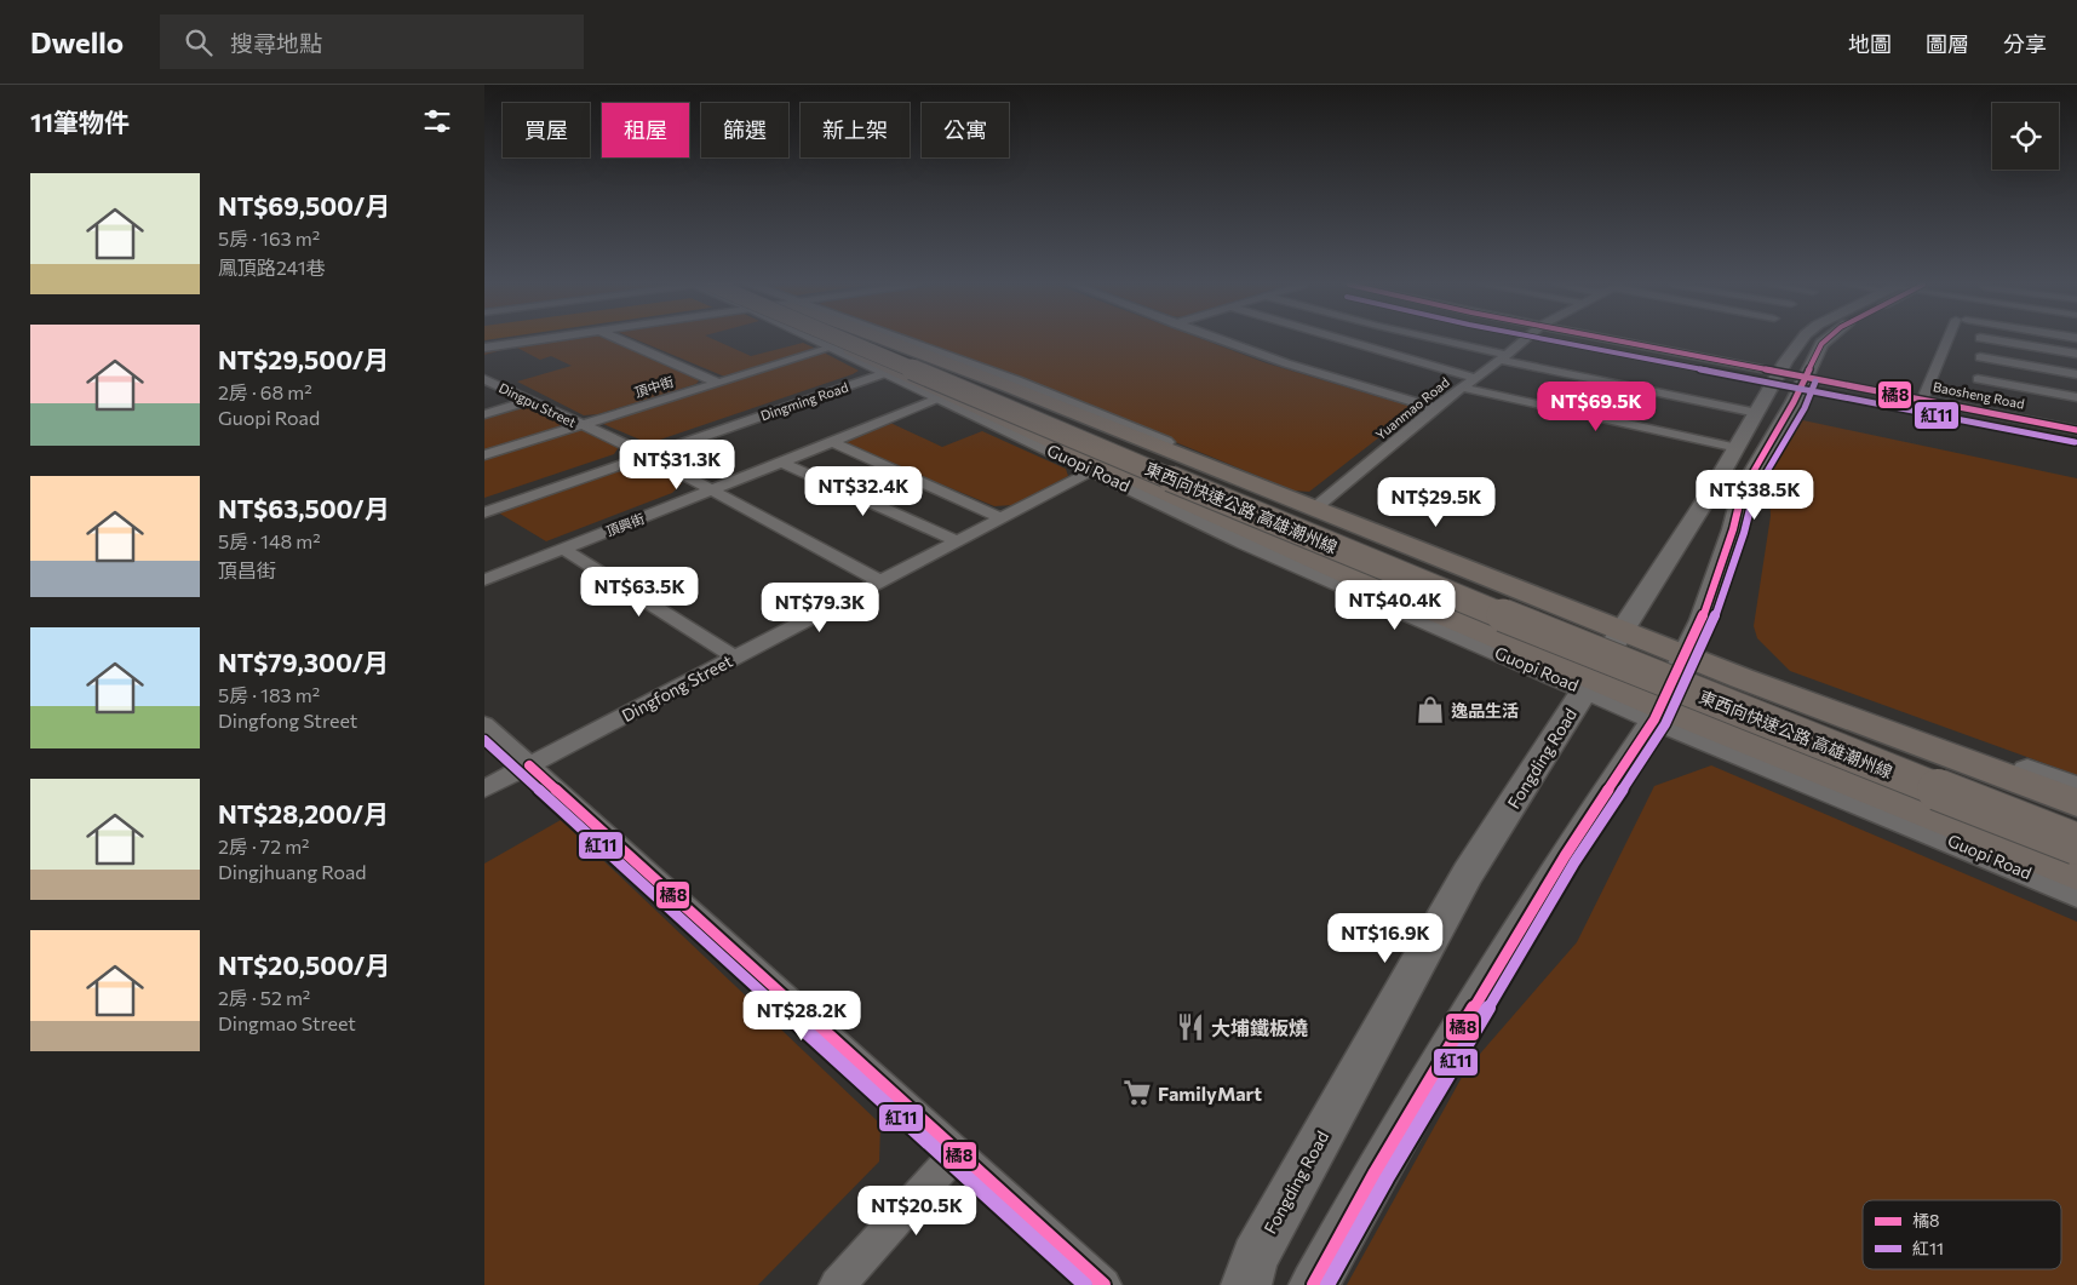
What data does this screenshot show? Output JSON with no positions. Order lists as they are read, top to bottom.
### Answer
{
  "streets": {
    "highway": ["東西向快速公路 高雄潮州線"],
    "main road": ["Guopi Road", "Fongding Road"],
    "street": [
      "頂中街",
      "Baosheng Road",
      "Dingming Road",
      "Dingpu Street",
      "Yuanmao Road",
      "頂興街",
      "Dingfong Street"
    ]
  },
  "crossings": [
    ["頂中街", "Dingpu Street"],
    ["頂中街", "Guopi Road"],
    ["Baosheng Road", "Fongding Road"],
    ["Dingming Road", "Dingpu Street"],
    ["Dingming Road", "Guopi Road"],
    ["Dingpu Street", "頂興街"],
    ["Dingpu Street", "Dingfong Street"],
    ["Guopi Road", "頂興街"],
    ["Guopi Road", "Dingfong Street"],
    ["Guopi Road", "Fongding Road"]
  ],
  "places": {
    "shop": ["逸品生活"],
    "restaurant": ["大埔鐵板燒"],
    "supermarket": ["FamilyMart"]
  },
  "lines": ["transit line 橘8", "transit line 紅11"],
  "legend": ["橘8", "紅11"],
  "page": {
    "header": "Dwello",
    "search": "搜尋地點",
    "nav": ["地圖", "圖層", "分享"],
    "heading": "11筆物件",
    "chip": [
      "買屋",
      "租屋",
      "篩選",
      "新上架",
      "公寓"
    ],
    "list": [
      {
        "name": "NT$69,500/月",
        "note": "5房 · 163 m² · 鳳頂路241巷"
      },
      {
        "name": "NT$29,500/月",
        "note": "2房 · 68 m² · Guopi Road"
      },
      {
        "name": "NT$63,500/月",
        "note": "5房 · 148 m² · 頂昌街"
      },
      {
        "name": "NT$79,300/月",
        "note": "5房 · 183 m² · Dingfong Street"
      },
      {
        "name": "NT$28,200/月",
        "note": "2房 · 72 m² · Dingjhuang Road"
      },
      {
        "name": "NT$20,500/月",
        "note": "2房 · 52 m² · Dingmao Street"
      }
    ],
    "price": [
      "NT$69.5K",
      "NT$31.3K",
      "NT$32.4K",
      "NT$38.5K",
      "NT$29.5K",
      "NT$63.5K",
      "NT$40.4K",
      "NT$79.3K",
      "NT$16.9K",
      "NT$28.2K",
      "NT$20.5K"
    ]
  }
}
